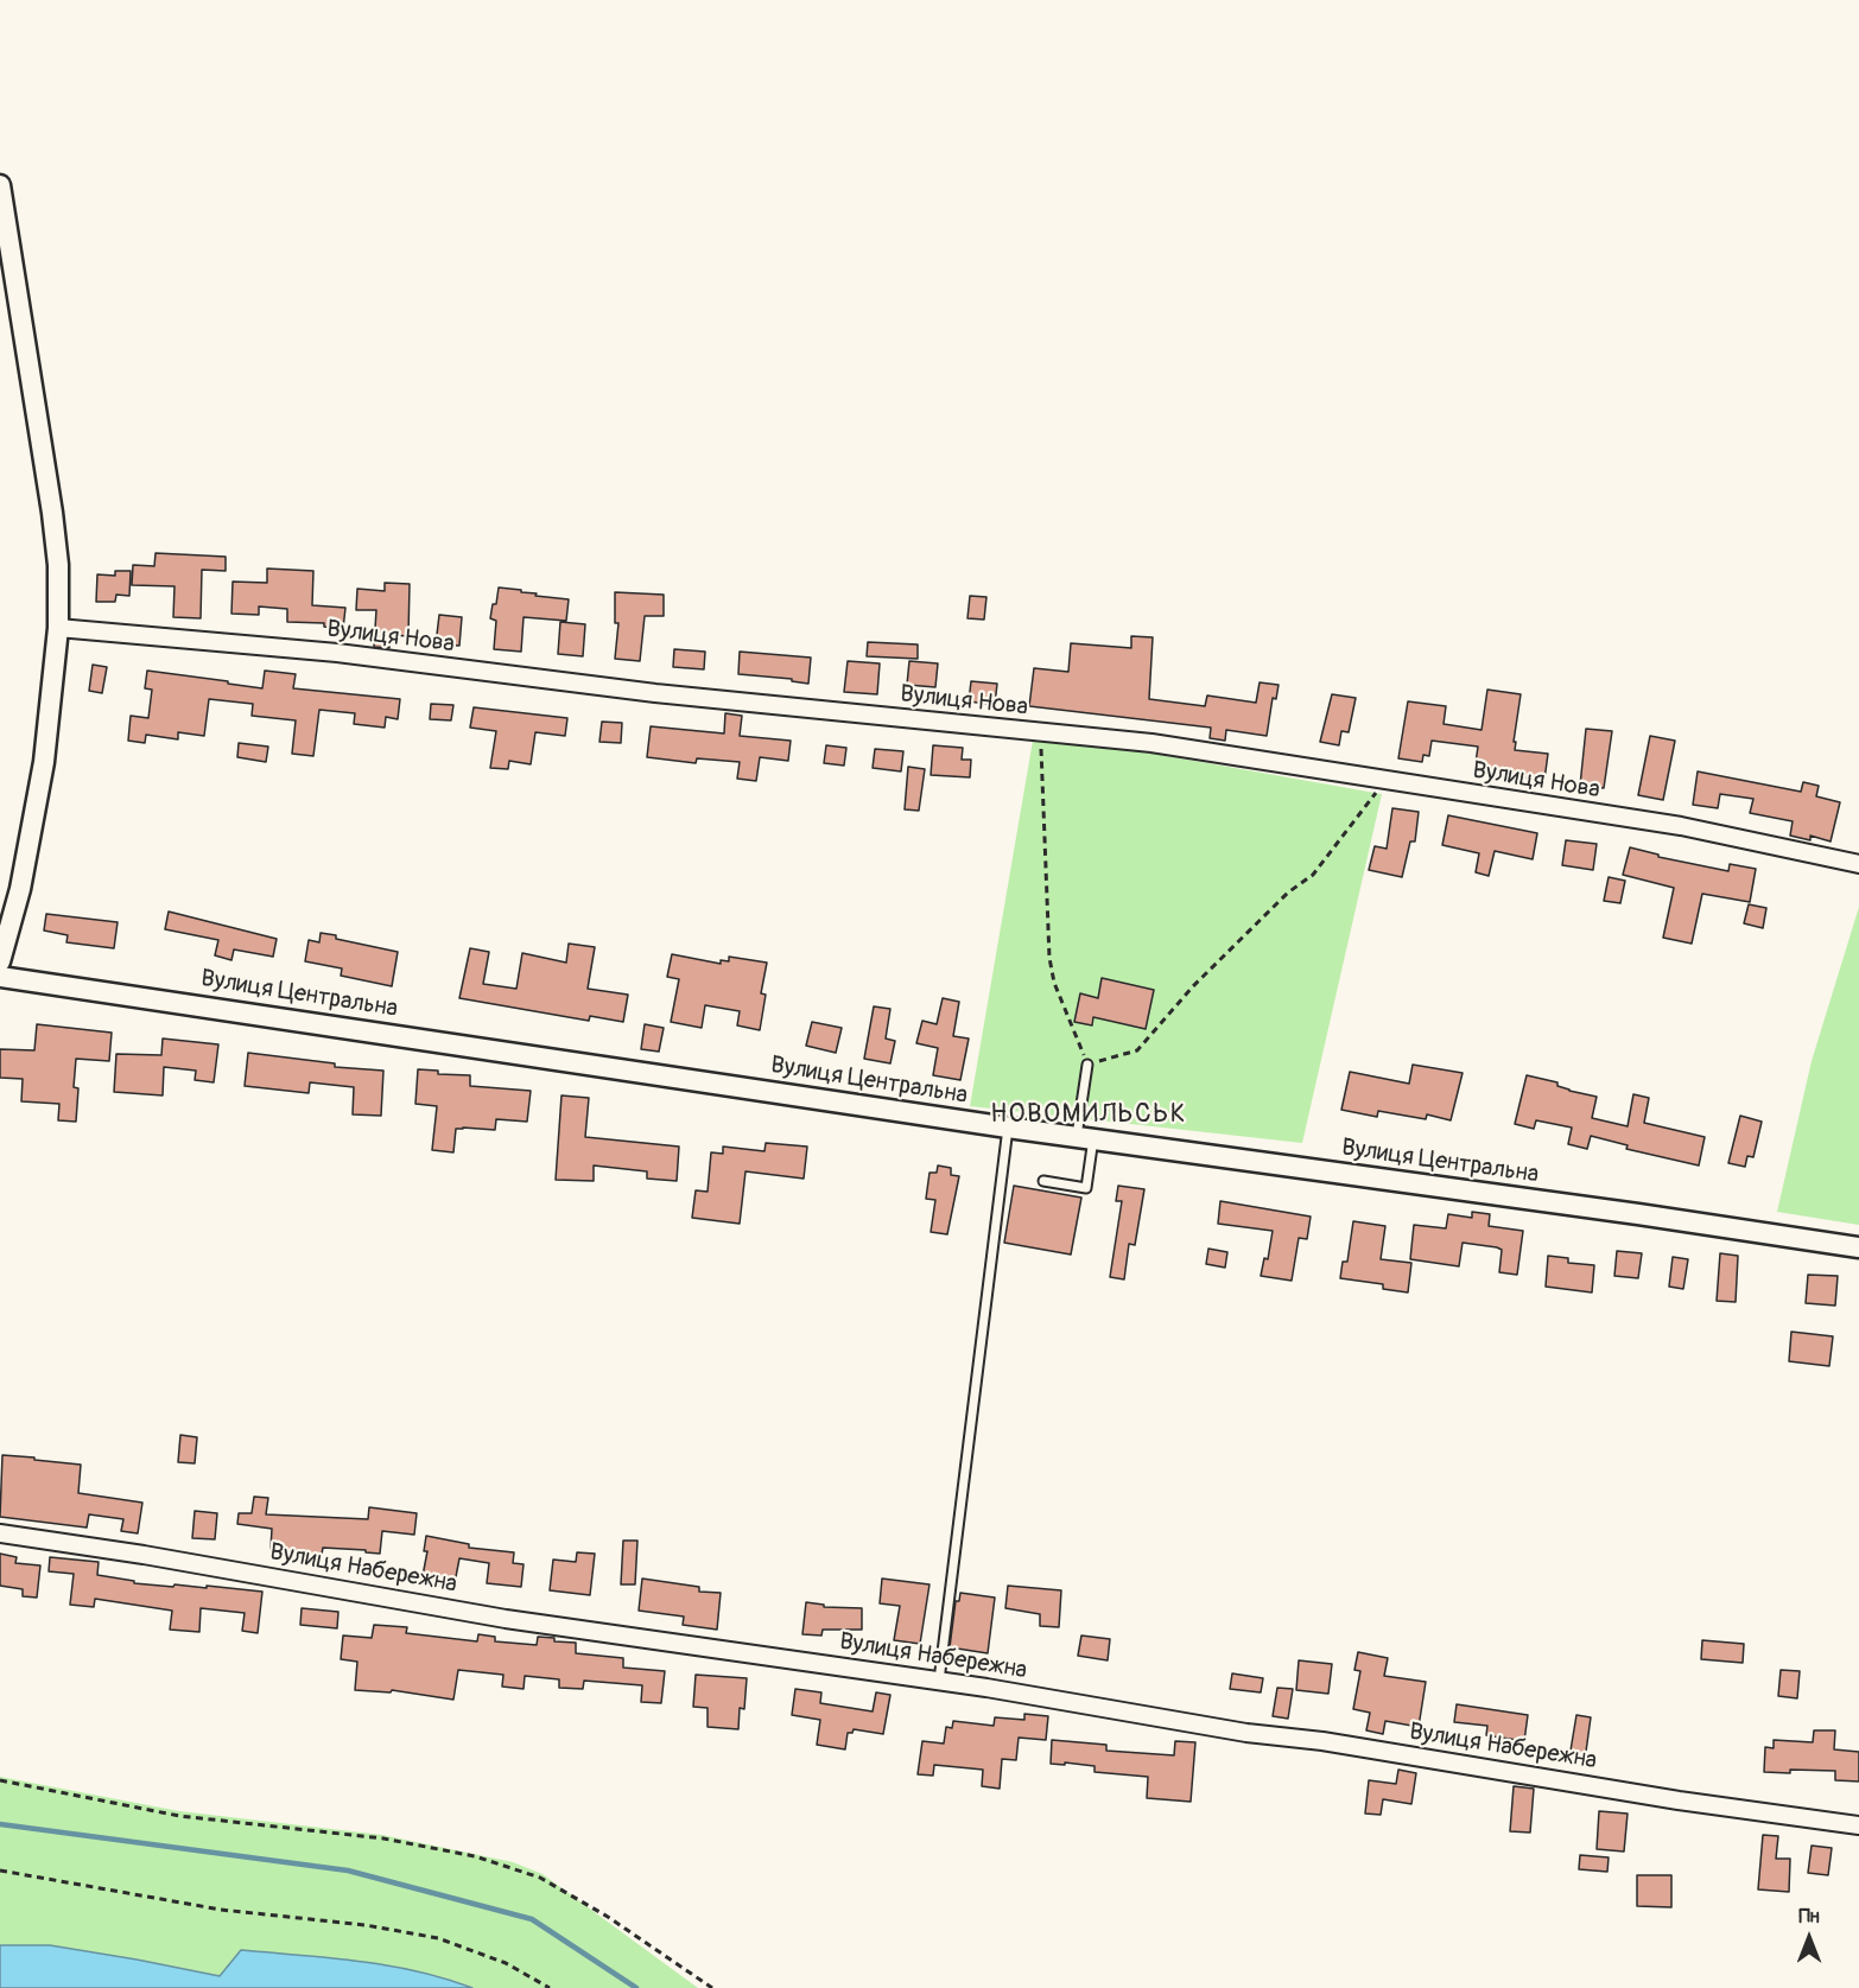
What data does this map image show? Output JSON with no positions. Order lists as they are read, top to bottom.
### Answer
{
  "streets": {
    "street": ["Вулиця Нова", "Вулиця Центральна", "Вулиця Набережна"]
  },
  "districts": ["НОВОМИЛЬСЬК"],
  "north": "top"
}
